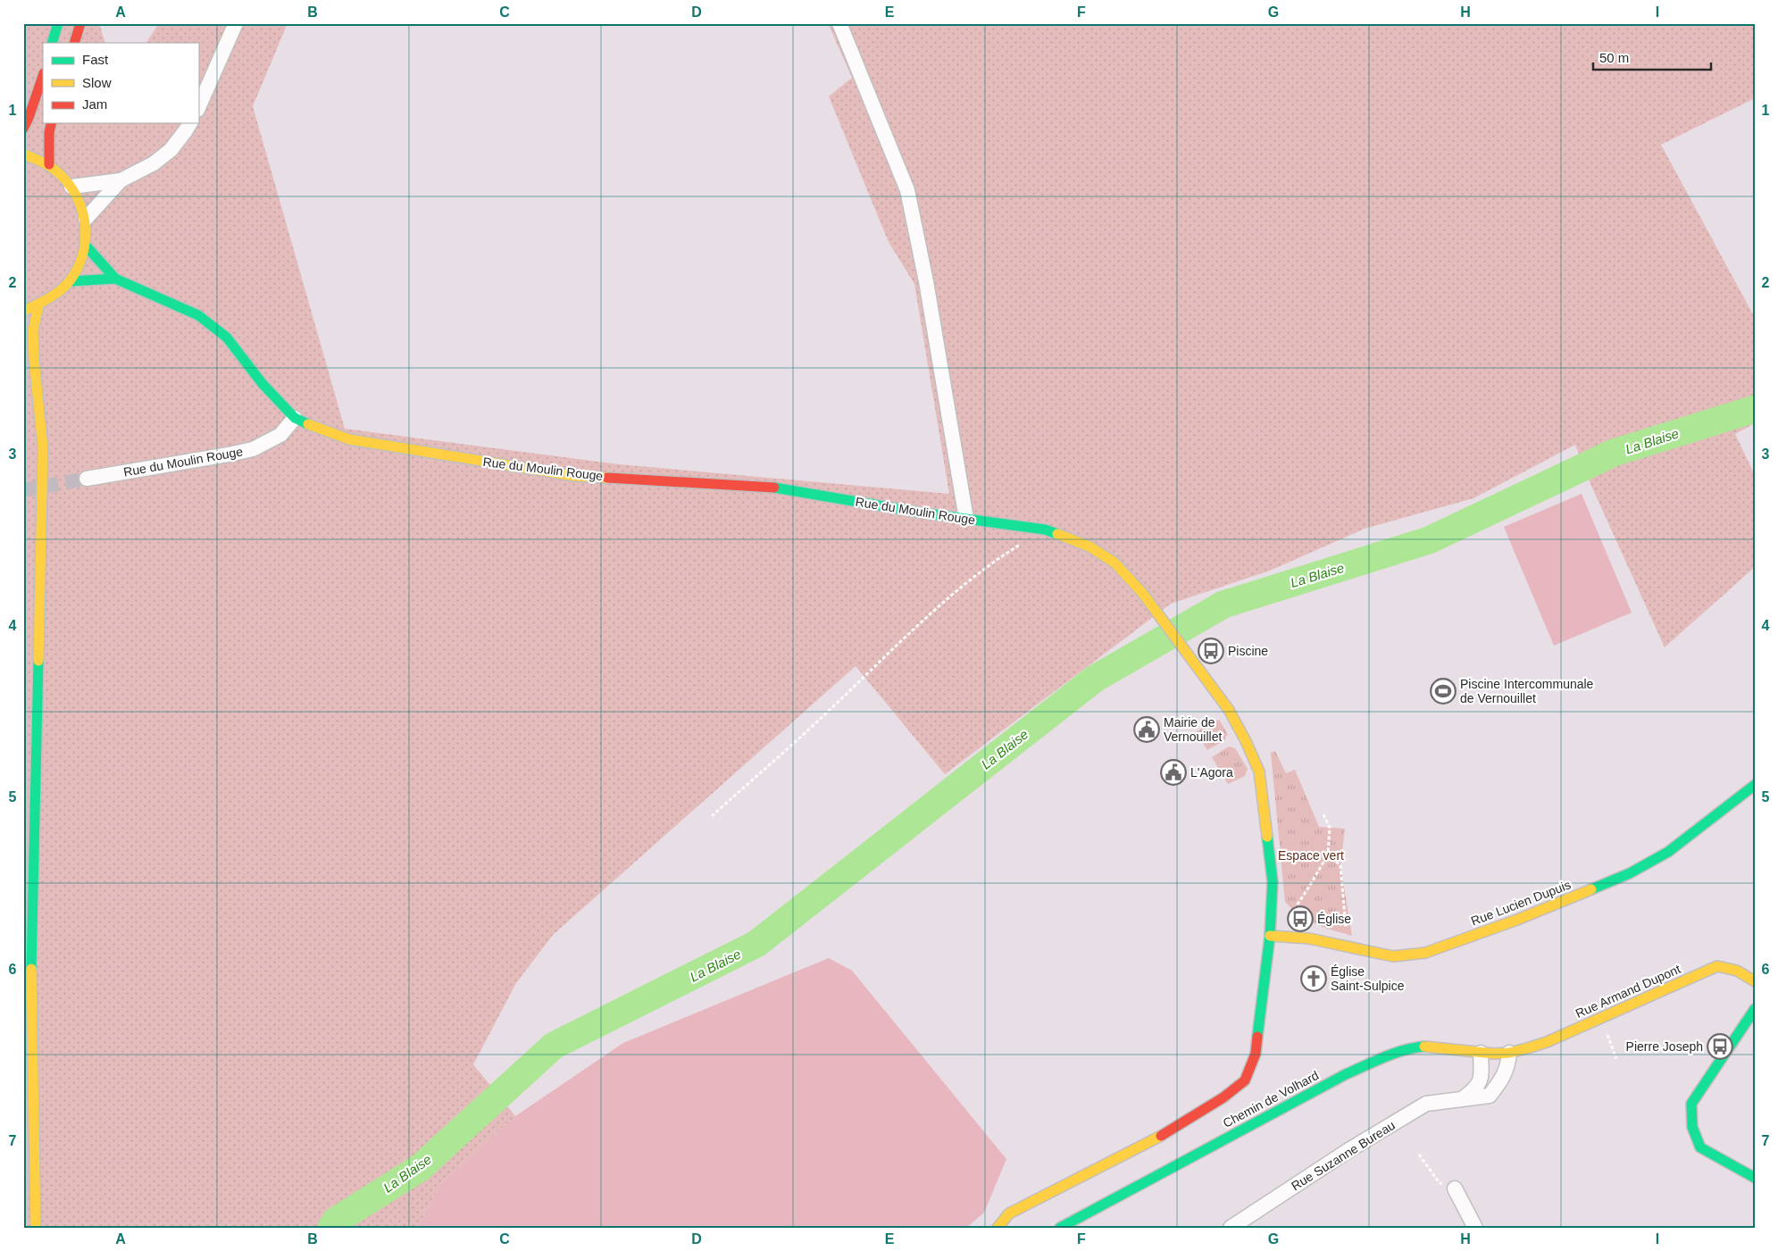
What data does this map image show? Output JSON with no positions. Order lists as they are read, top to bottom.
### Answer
{
  "streets": {
    "street": [
      "Rue du Moulin Rouge",
      "Rue Lucien Dupuis",
      "Rue Armand Dupont",
      "Chemin de Volhard",
      "Rue Suzanne Bureau"
    ]
  },
  "crossings": [
    ["Rue du Moulin Rouge", "Rue Lucien Dupuis"],
    ["Rue du Moulin Rouge", "Chemin de Volhard"],
    ["Rue Lucien Dupuis", "Chemin de Volhard"],
    ["Rue Armand Dupont", "Chemin de Volhard"],
    ["Rue Armand Dupont", "Rue Suzanne Bureau"],
    ["Chemin de Volhard", "Rue Suzanne Bureau"]
  ],
  "water": ["La Blaise"],
  "parks": ["Espace vert"],
  "places": {
    "bus stop": ["Piscine", "Église", "Pierre Joseph"],
    "sports": ["Piscine Intercommunale de Vernouillet"],
    "public building": ["Mairie de Vernouillet", "L'Agora"],
    "church": ["Église Saint-Sulpice"]
  },
  "legend": ["Fast", "Slow", "Jam"],
  "scale_bar": "50 m",
  "grid": {
    "columns": [
      "A",
      "B",
      "C",
      "D",
      "E",
      "F",
      "G",
      "H",
      "I"
    ],
    "rows": [
      "1",
      "2",
      "3",
      "4",
      "5",
      "6",
      "7"
    ]
  }
}
